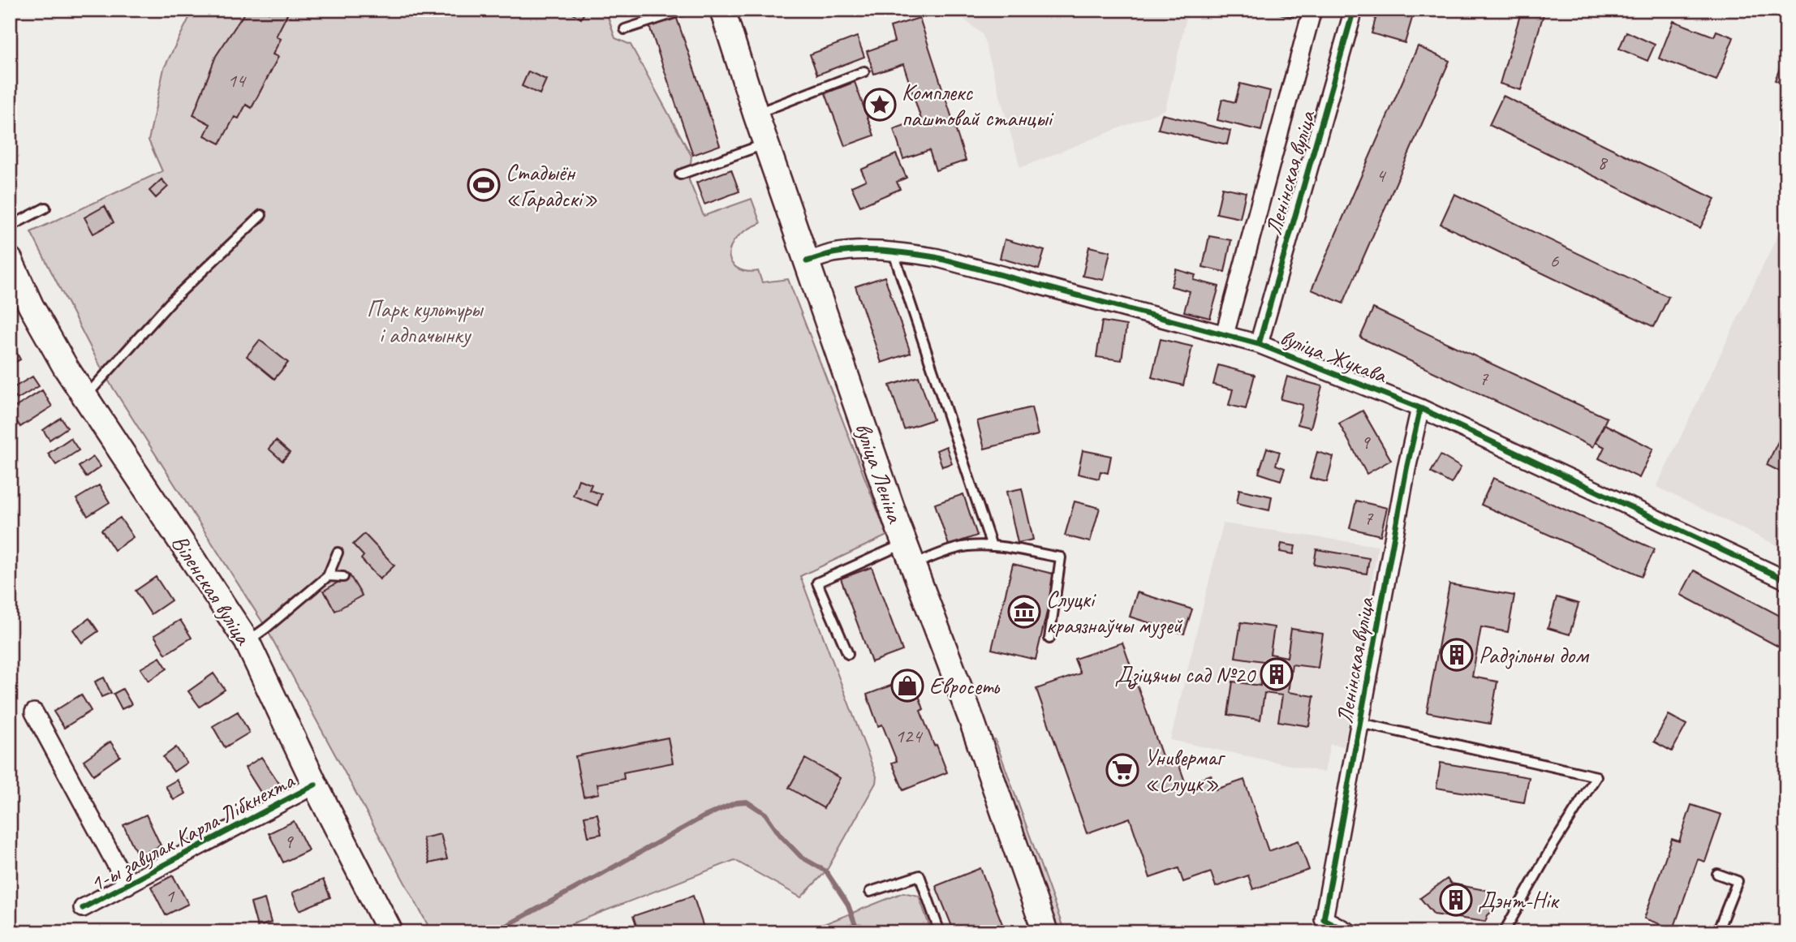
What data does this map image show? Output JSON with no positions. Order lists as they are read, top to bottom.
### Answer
{
  "streets": {
    "main road": ["вуліца Леніна", "Віленская вуліца"],
    "street": ["Ленінская вуліца", "вуліца Жукава", "1-ы завулак Карла Лібкнехта"]
  },
  "crossings": [
    ["Ленінская вуліца", "вуліца Жукава"],
    ["вуліца Жукава", "вуліца Леніна"],
    ["Віленская вуліца", "1-ы завулак Карла Лібкнехта"]
  ],
  "parks": ["Парк культуры і адпачынку"],
  "places": {
    "place": ["Комплекс паштовай станцыі"],
    "sports": ["Стадыён «Гарадскі»"],
    "museum": ["Слуцкі краязнаўчы музей"],
    "building": ["Радзільны дом", "Дзіцячы сад №20", "Дэнт-Нік"],
    "shop": ["Евросеть"],
    "supermarket": ["Универмаг «Слуцк»"]
  },
  "house_numbers": [
    "14",
    "8",
    "4",
    "6",
    "7",
    "9",
    "7",
    "124",
    "9",
    "1"
  ]
}
